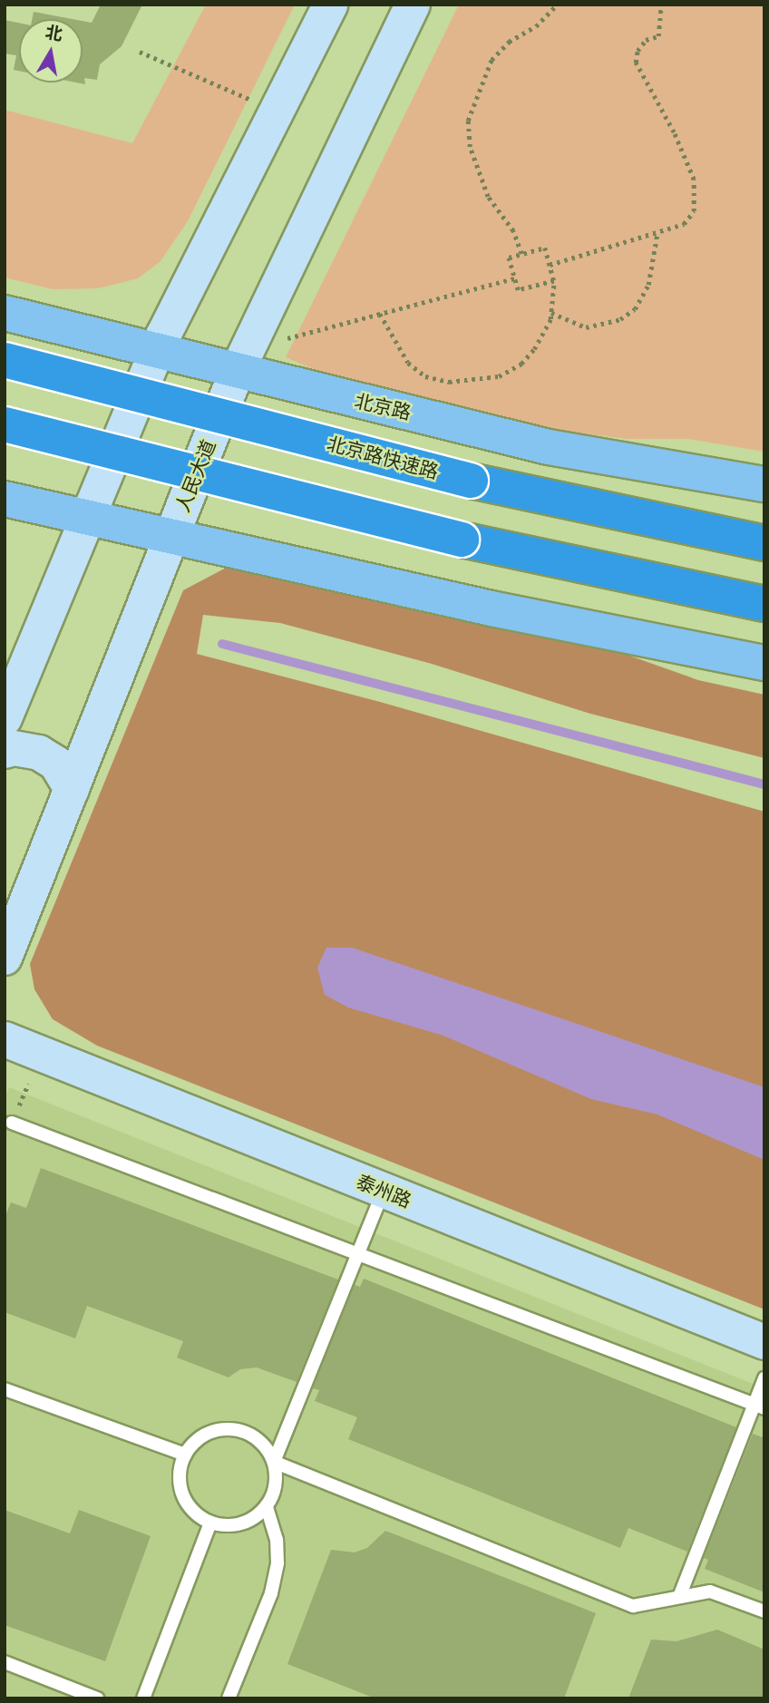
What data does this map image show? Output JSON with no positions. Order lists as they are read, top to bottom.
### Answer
{
  "streets": {
    "highway": ["北京路快速路"],
    "main road": ["北京路", "人民大道", "泰州路"]
  },
  "crossings": [
    ["北京路", "人民大道"]
  ],
  "north": "top"
}
